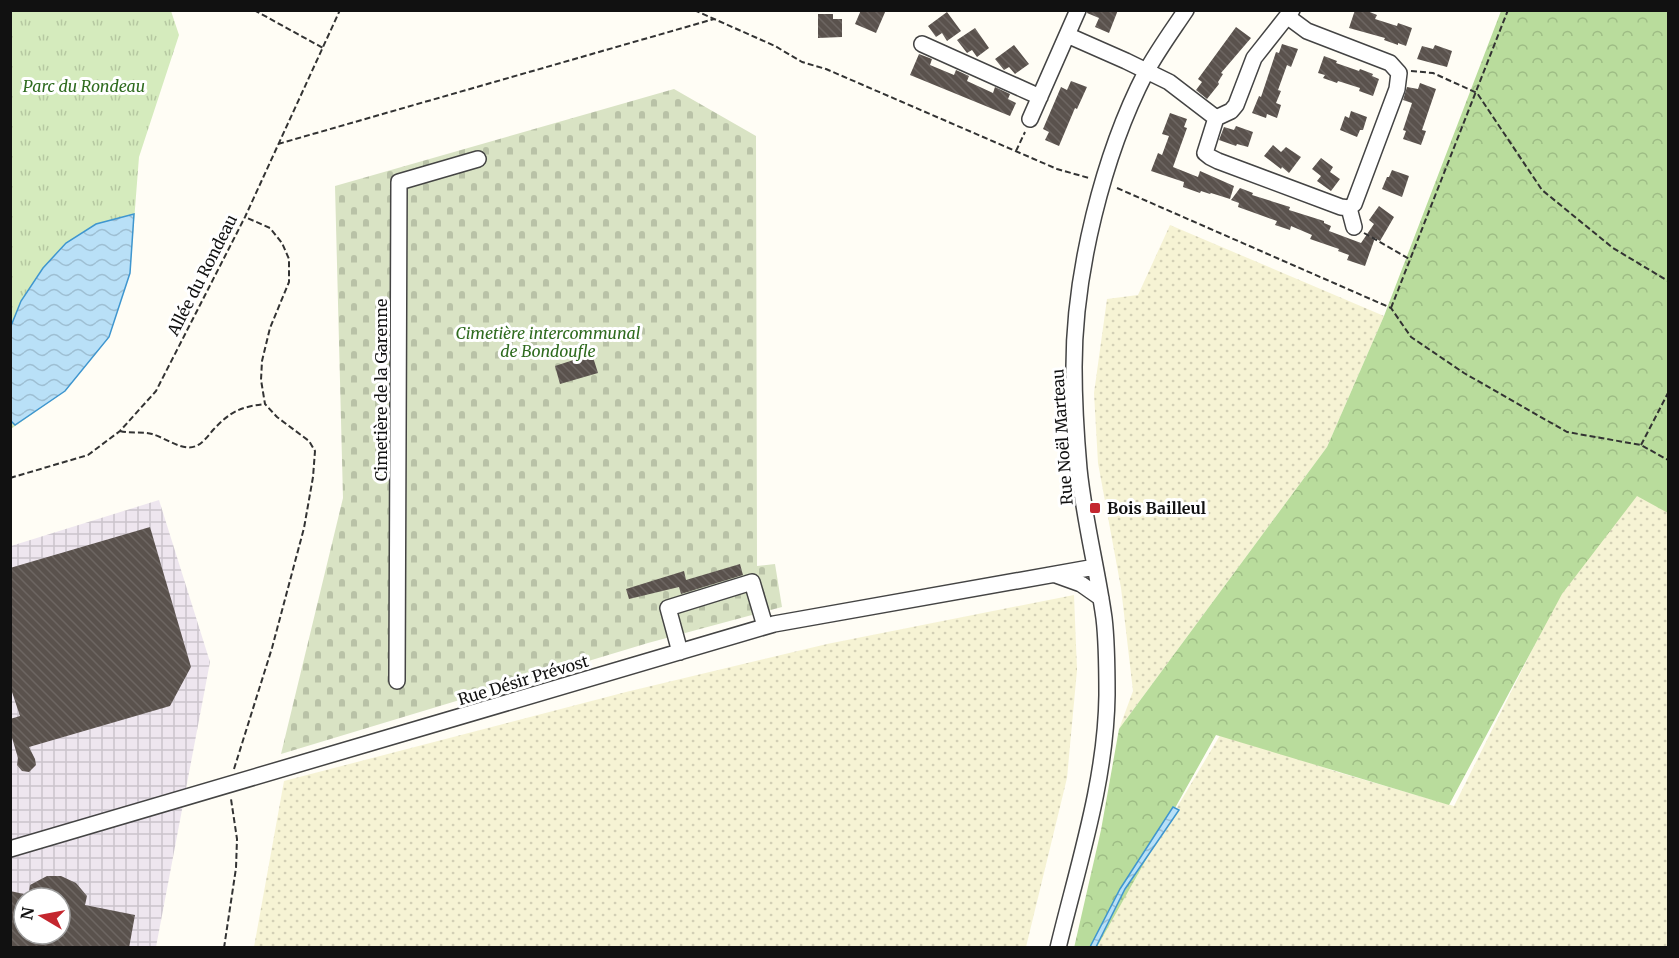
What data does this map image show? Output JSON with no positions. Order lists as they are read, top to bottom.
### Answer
{
  "streets": {
    "street": ["Cimetière de la Garenne", "Rue Noël Marteau", "Rue Désir Prévost"],
    "path": ["Allée du Rondeau"]
  },
  "crossings": [
    ["Rue Noël Marteau", "Rue Désir Prévost"]
  ],
  "parks": ["Parc du Rondeau", "Cimetière intercommunal de Bondoufle"],
  "places": {
    "transit": ["Bois Bailleul"]
  },
  "north": "left"
}
